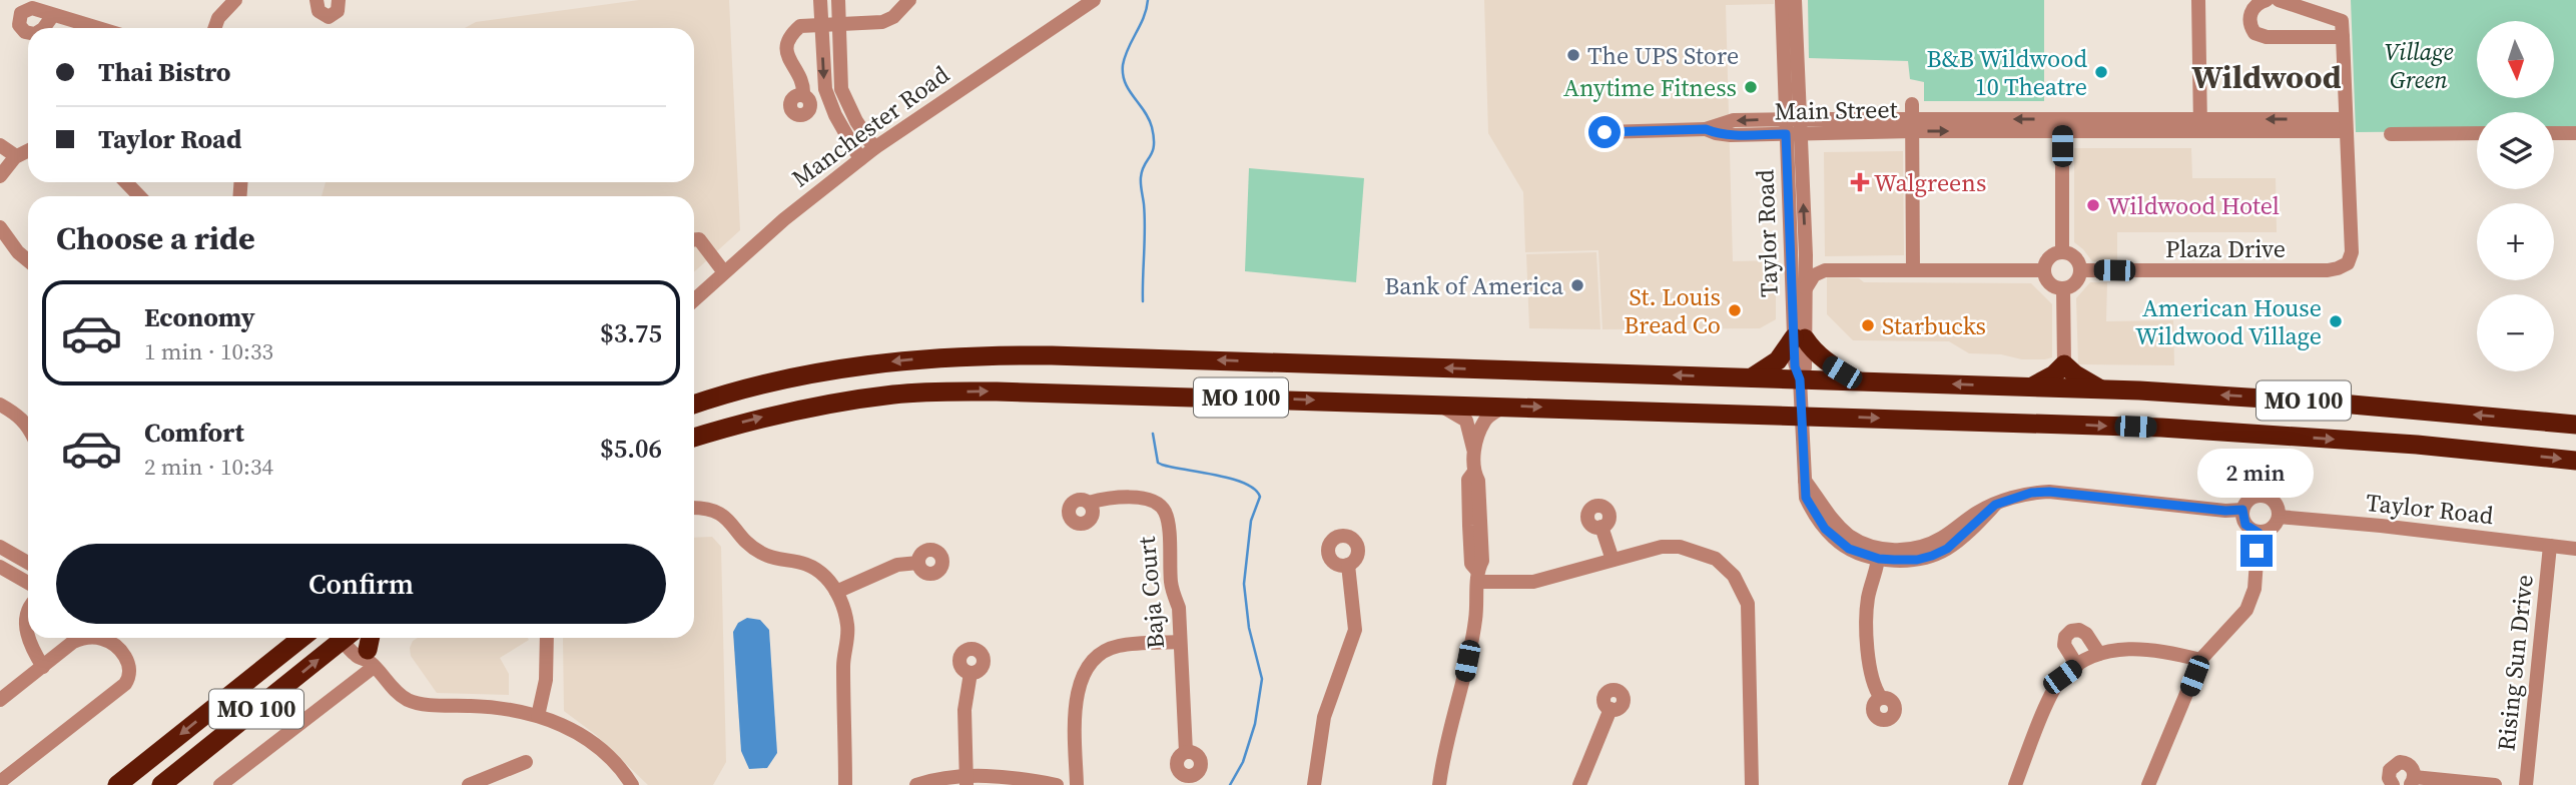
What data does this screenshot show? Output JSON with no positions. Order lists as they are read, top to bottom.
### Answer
{
  "streets": {
    "highway": ["MO 100"],
    "street": [
      "Main Street",
      "Manchester Road",
      "Taylor Road",
      "Plaza Drive",
      "Baja Court",
      "Rising Sun Drive"
    ]
  },
  "crossings": [
    ["Main Street", "Taylor Road"],
    ["Main Street", "Plaza Drive"],
    ["Taylor Road", "MO 100"],
    ["Taylor Road", "Rising Sun Drive"]
  ],
  "districts": ["Wildwood"],
  "parks": ["Village Green"],
  "places": {
    "other": [
      "The UPS Store",
      "B&B Wildwood 10 Theatre",
      "Anytime Fitness",
      "Wildwood Hotel",
      "Bank of America",
      "St. Louis Bread Co",
      "American House Wildwood Village",
      "Starbucks"
    ],
    "health": ["Walgreens"]
  },
  "north": "bottom",
  "page": {
    "map_buttons": ["+", "−"],
    "banner": ["Thai Bistro", "Taylor Road"],
    "heading": "Choose a ride",
    "list": [
      {
        "name": "Economy",
        "note": "1 min · 10:33",
        "value": "$3.75"
      },
      {
        "name": "Comfort",
        "note": "2 min · 10:34",
        "value": "$5.06"
      }
    ],
    "bubble": "2 min",
    "buttons": "Confirm"
  }
}
